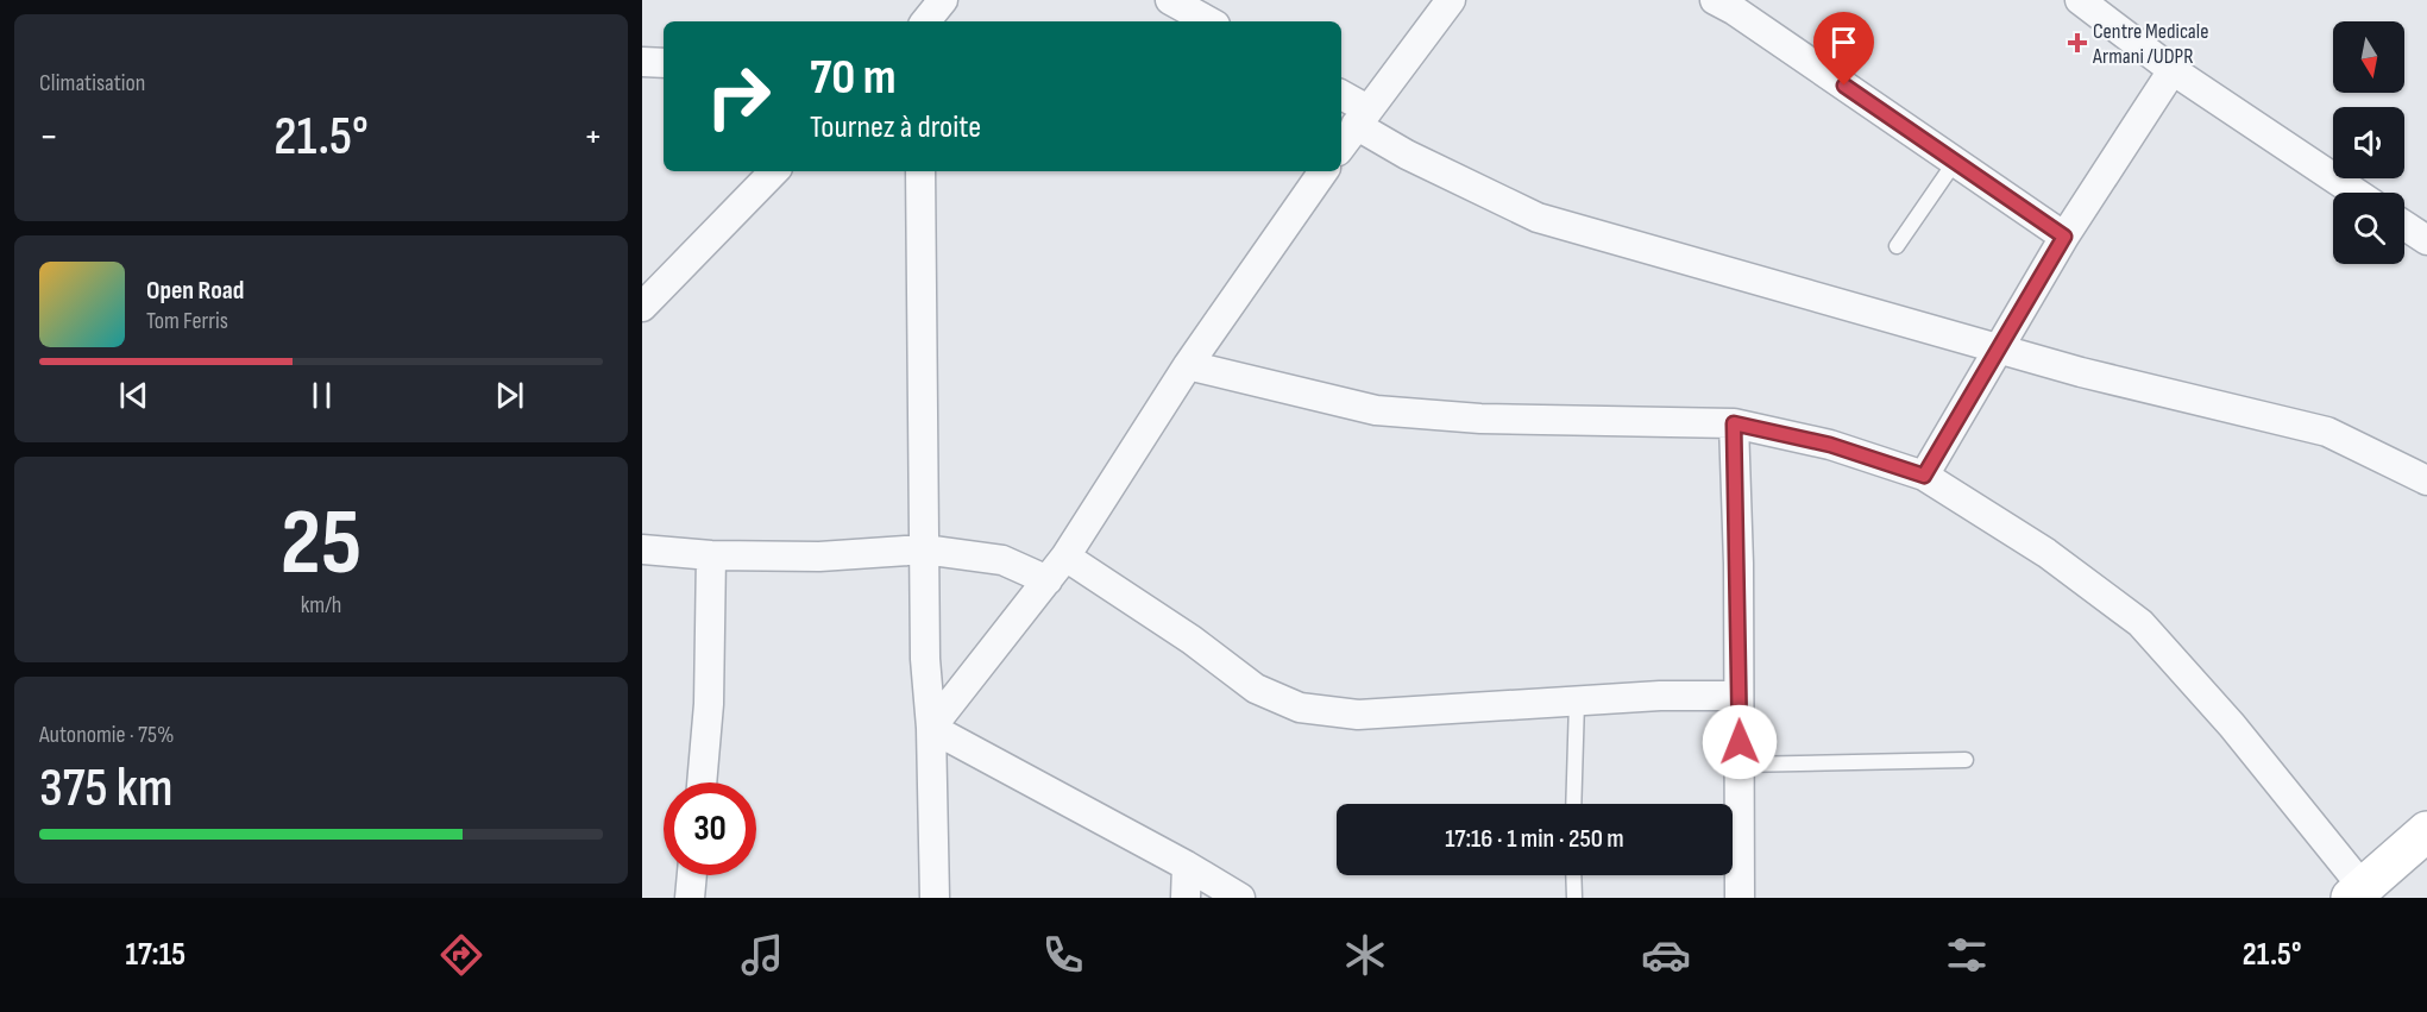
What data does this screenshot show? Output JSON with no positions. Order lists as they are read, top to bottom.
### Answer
{
  "places": {
    "health": ["Centre Medicale Armani /UDPR"]
  },
  "north": "bottom",
  "page": {
    "tile": [
      "Climatisation",
      ["25", "km/h"],
      ["Autonomie · 75%", "375 km"]
    ],
    "turn": ["70 m", "Tournez à droite"],
    "heat": ["−", "21.5°", "+"],
    "song": ["Open Road", "Tom Ferris"],
    "limit": "30",
    "trip": "17:16 · 1 min · 250 m",
    "tabs": ["17:15", "21.5°"]
  }
}
